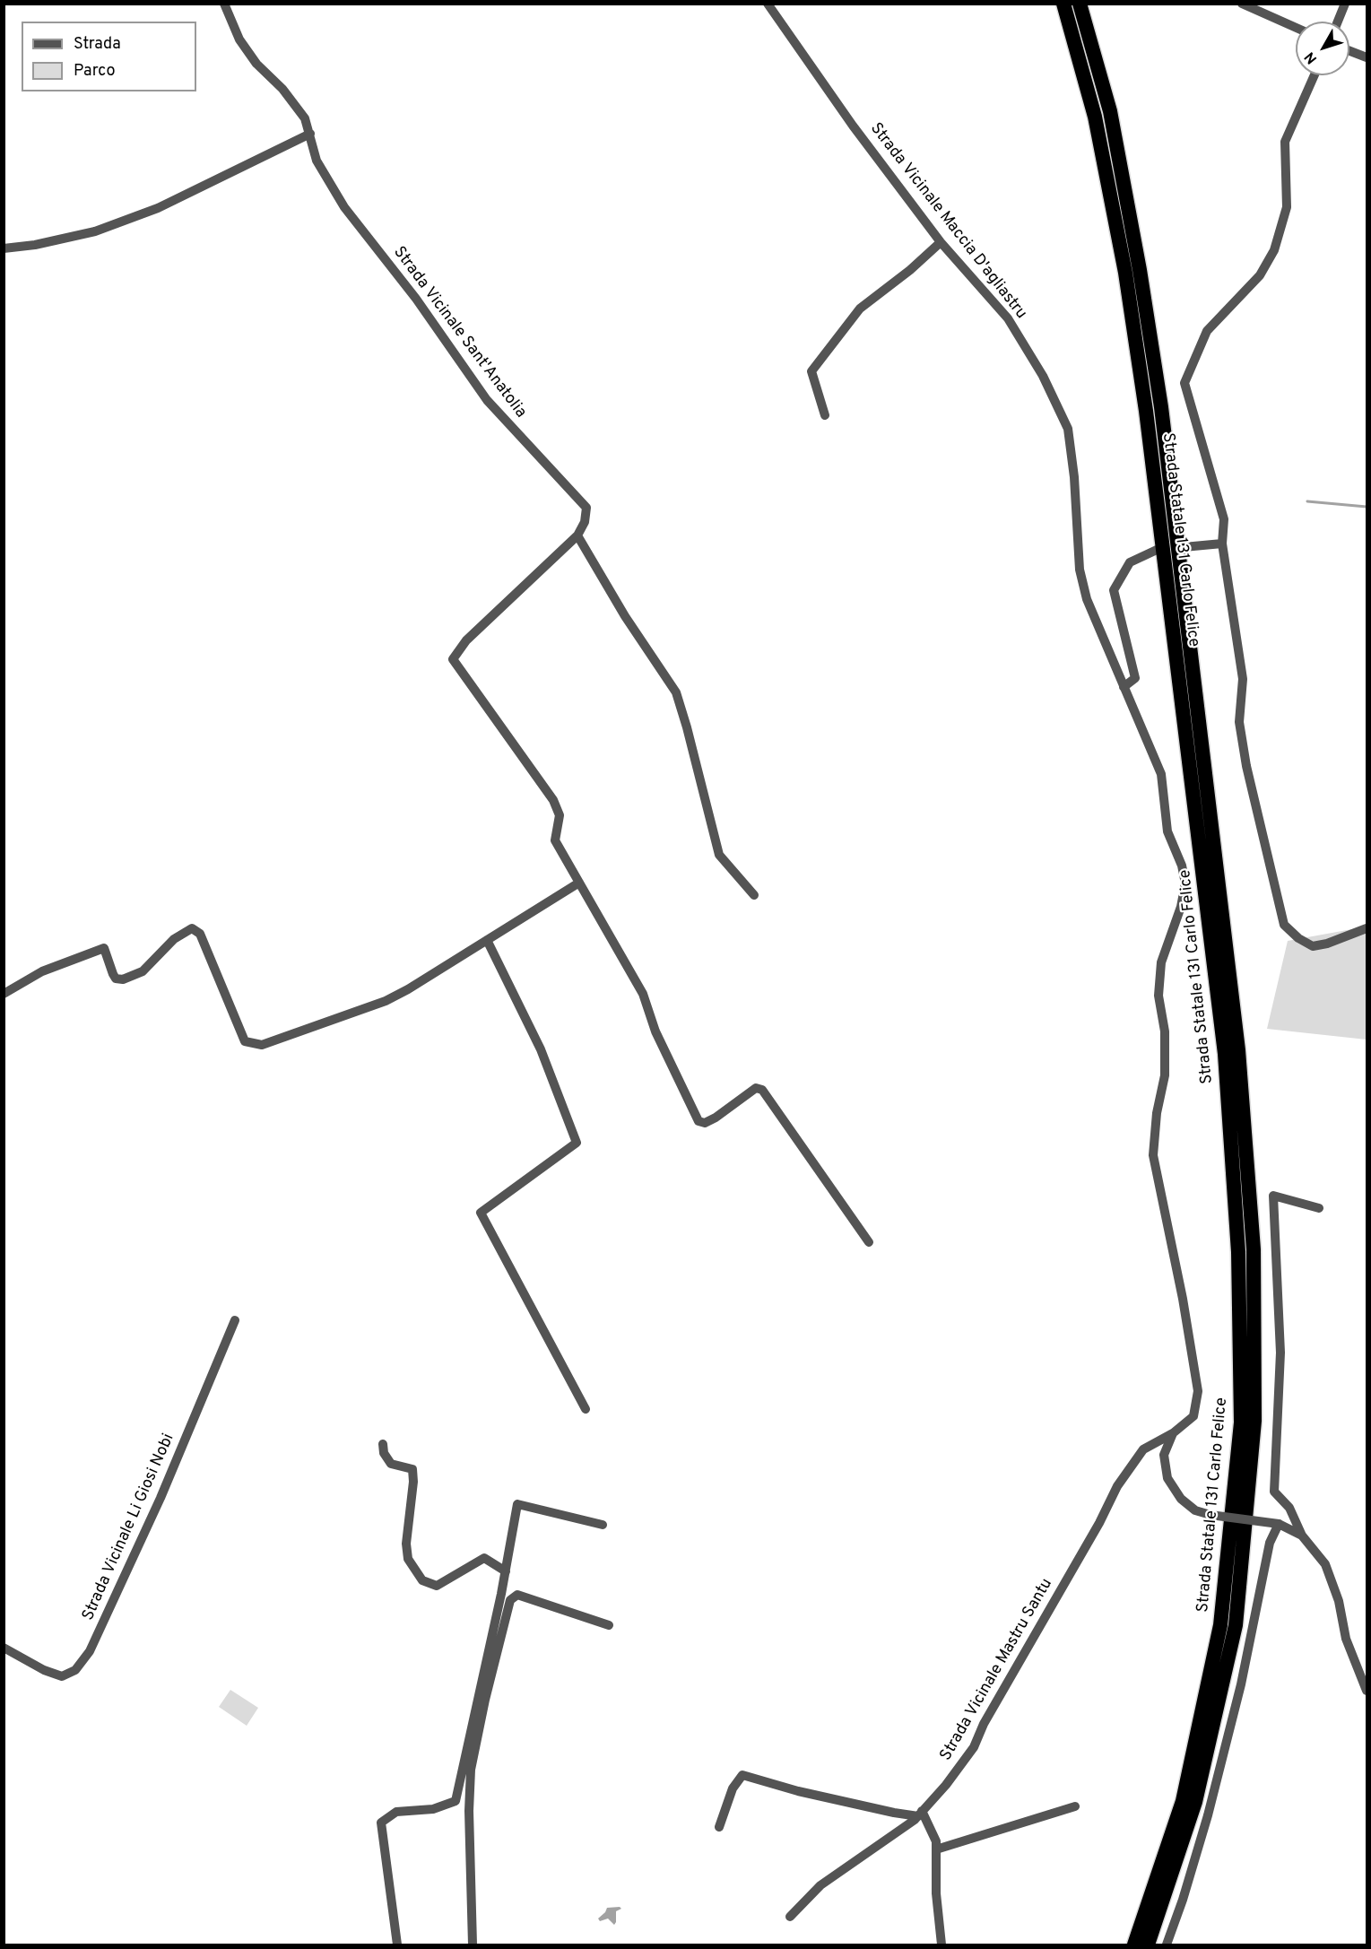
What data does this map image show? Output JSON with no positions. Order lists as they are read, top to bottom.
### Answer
{
  "streets": {
    "highway": ["Strada Statale 131 Carlo Felice"],
    "street": [
      "Strada Vicinale Maccia D'agliastru",
      "Strada Vicinale Sant'Anatolia",
      "Strada Vicinale Li Giosi Nobi",
      "Strada Vicinale Mastru Santu"
    ]
  },
  "crossings": [
    ["Strada Vicinale Maccia D'agliastru", "Strada Vicinale Mastru Santu"]
  ],
  "legend": ["Strada", "Parco"],
  "north": "bottom left"
}
